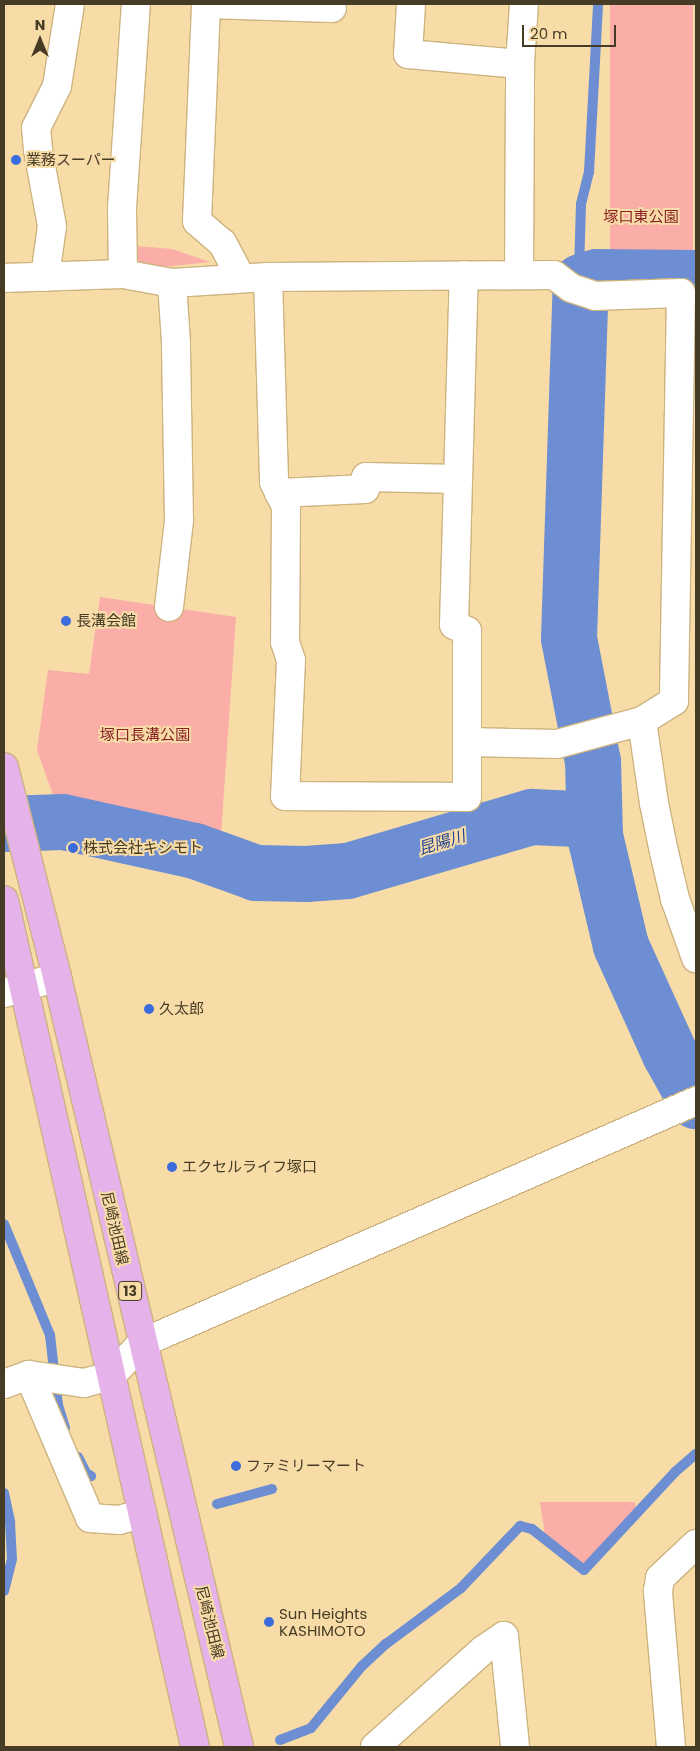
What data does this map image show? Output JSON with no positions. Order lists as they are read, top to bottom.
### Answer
{
  "streets": {
    "main road": ["尼崎池田線", "13"]
  },
  "water": ["昆陽川"],
  "parks": ["塚口東公園", "塚口長溝公園"],
  "places": [
    "業務スーパー",
    "長溝会館",
    "株式会社キシモト",
    "久太郎",
    "エクセルライフ塚口",
    "ファミリーマート",
    "Sun Heights KASHIMOTO"
  ],
  "scale_bar": "20 m",
  "north": "top"
}
